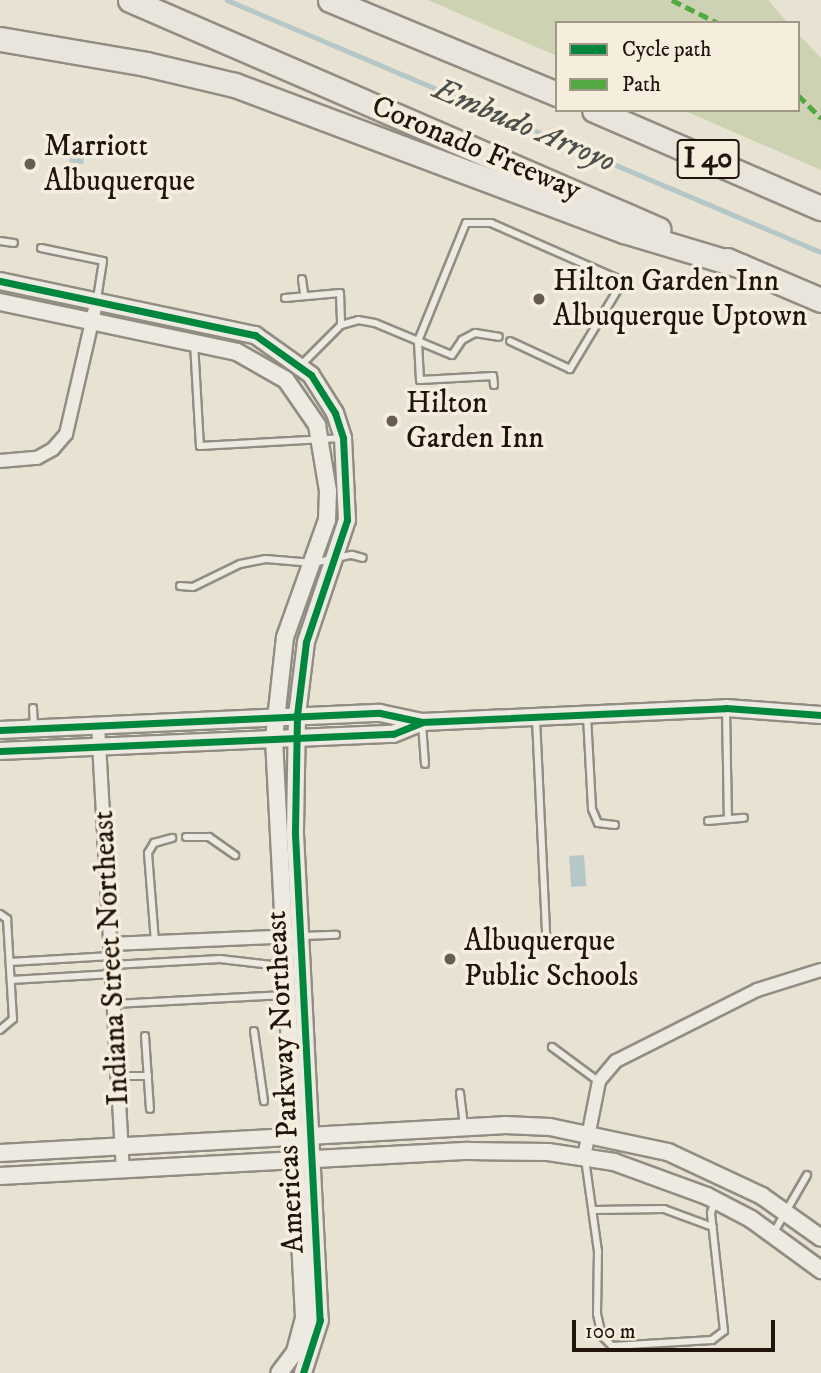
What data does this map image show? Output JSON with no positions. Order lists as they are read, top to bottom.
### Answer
{
  "streets": {
    "highway": ["Coronado Freeway", "I 40"],
    "street": ["Indiana Street Northeast", "Americas Parkway Northeast"]
  },
  "water": ["Embudo Arroyo"],
  "places": [
    "Marriott Albuquerque",
    "Hilton Garden Inn Albuquerque Uptown",
    "Hilton Garden Inn",
    "Albuquerque Public Schools"
  ],
  "legend": ["Cycle path", "Path"],
  "scale_bar": "100 m"
}
